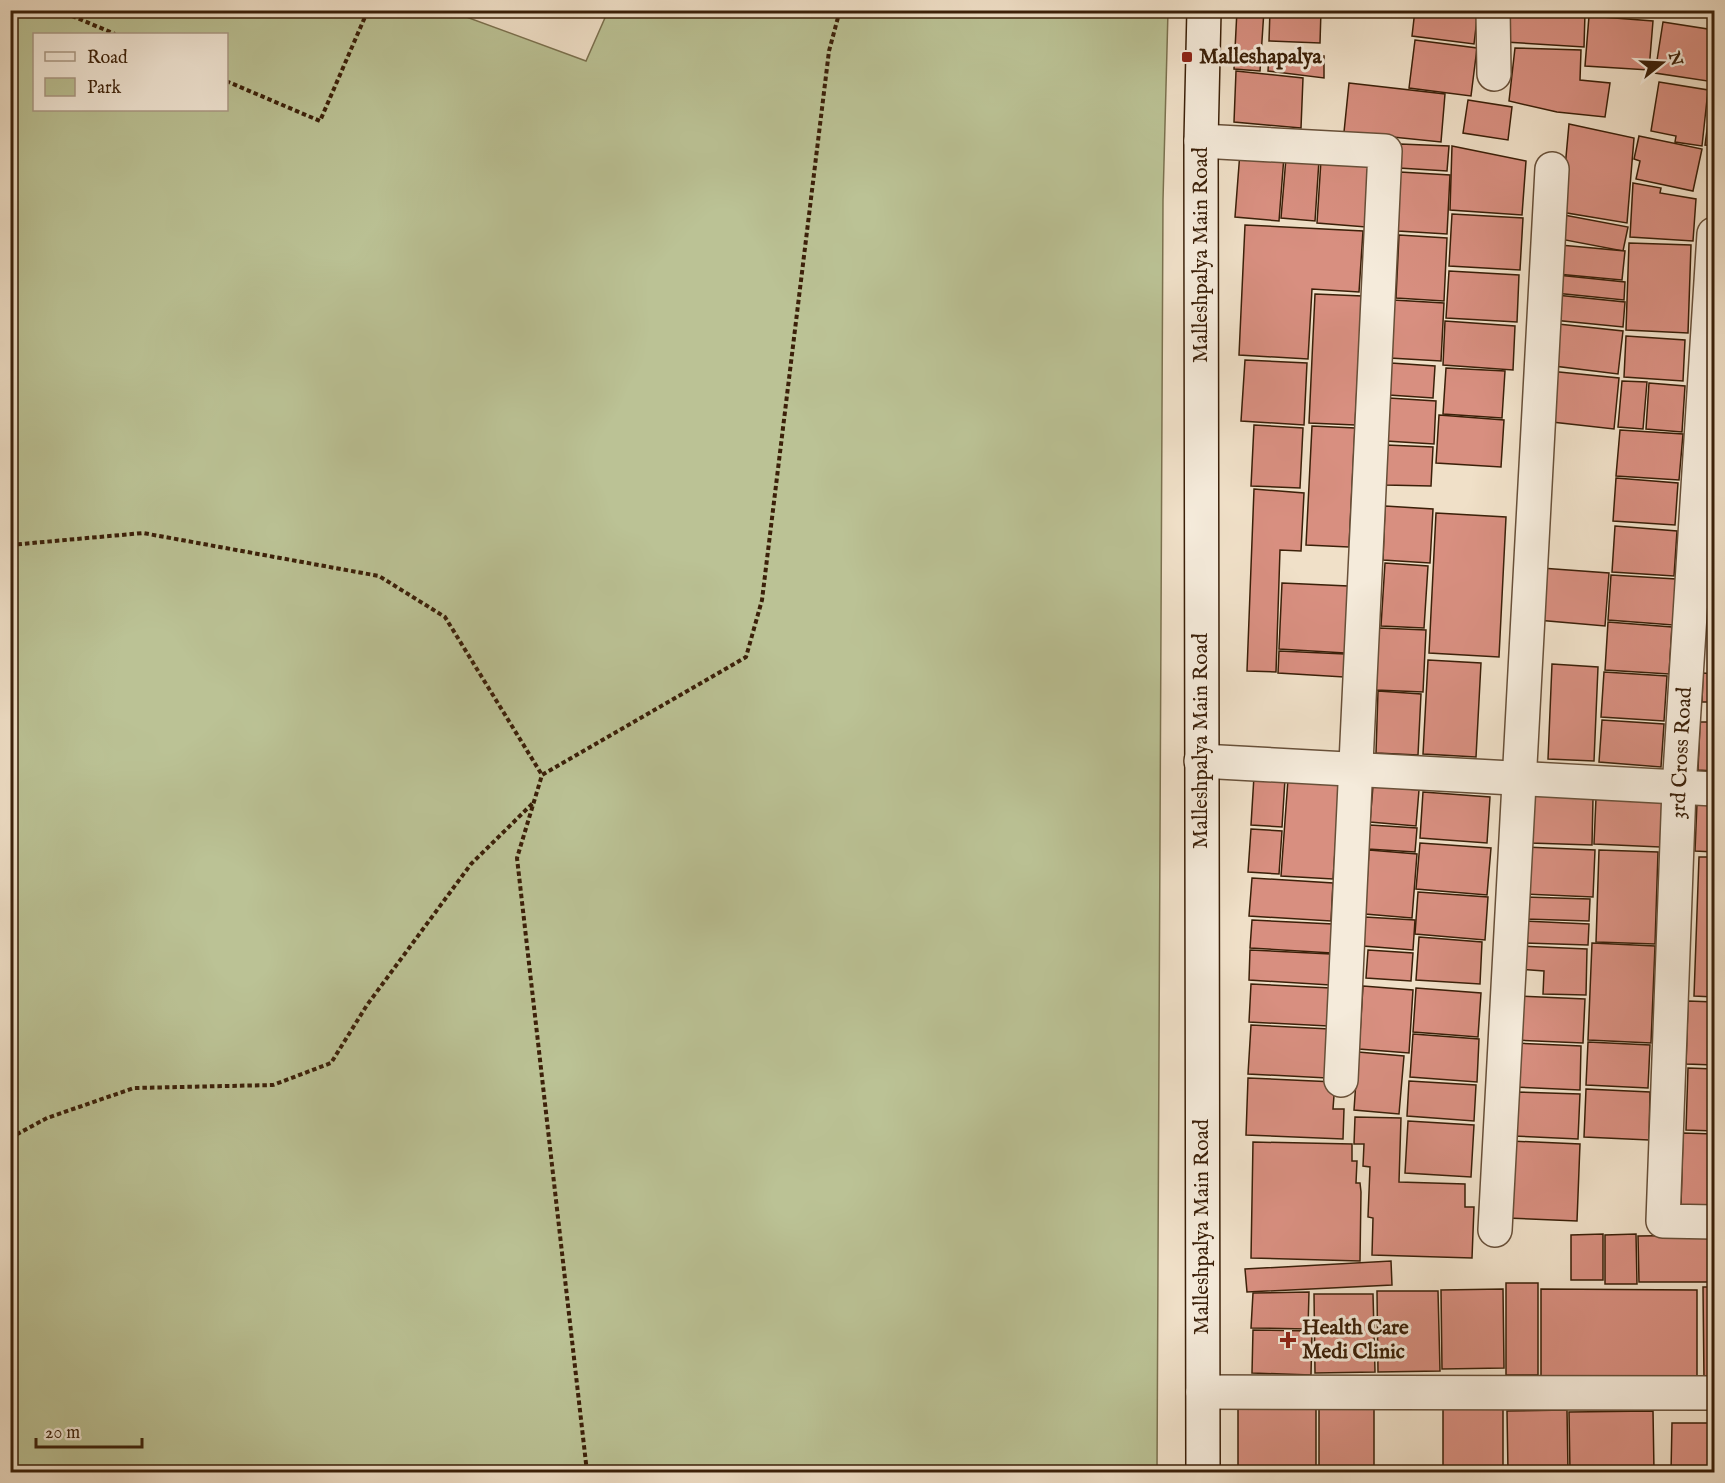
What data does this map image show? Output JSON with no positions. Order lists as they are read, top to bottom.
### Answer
{
  "streets": {
    "street": ["Malleshpalya Main Road", "3rd Cross Road"]
  },
  "places": {
    "transit": ["Malleshapalya"],
    "health": ["Health Care Medi Clinic"]
  },
  "legend": ["Road", "Park"],
  "scale_bar": "20 m",
  "north": "right"
}
